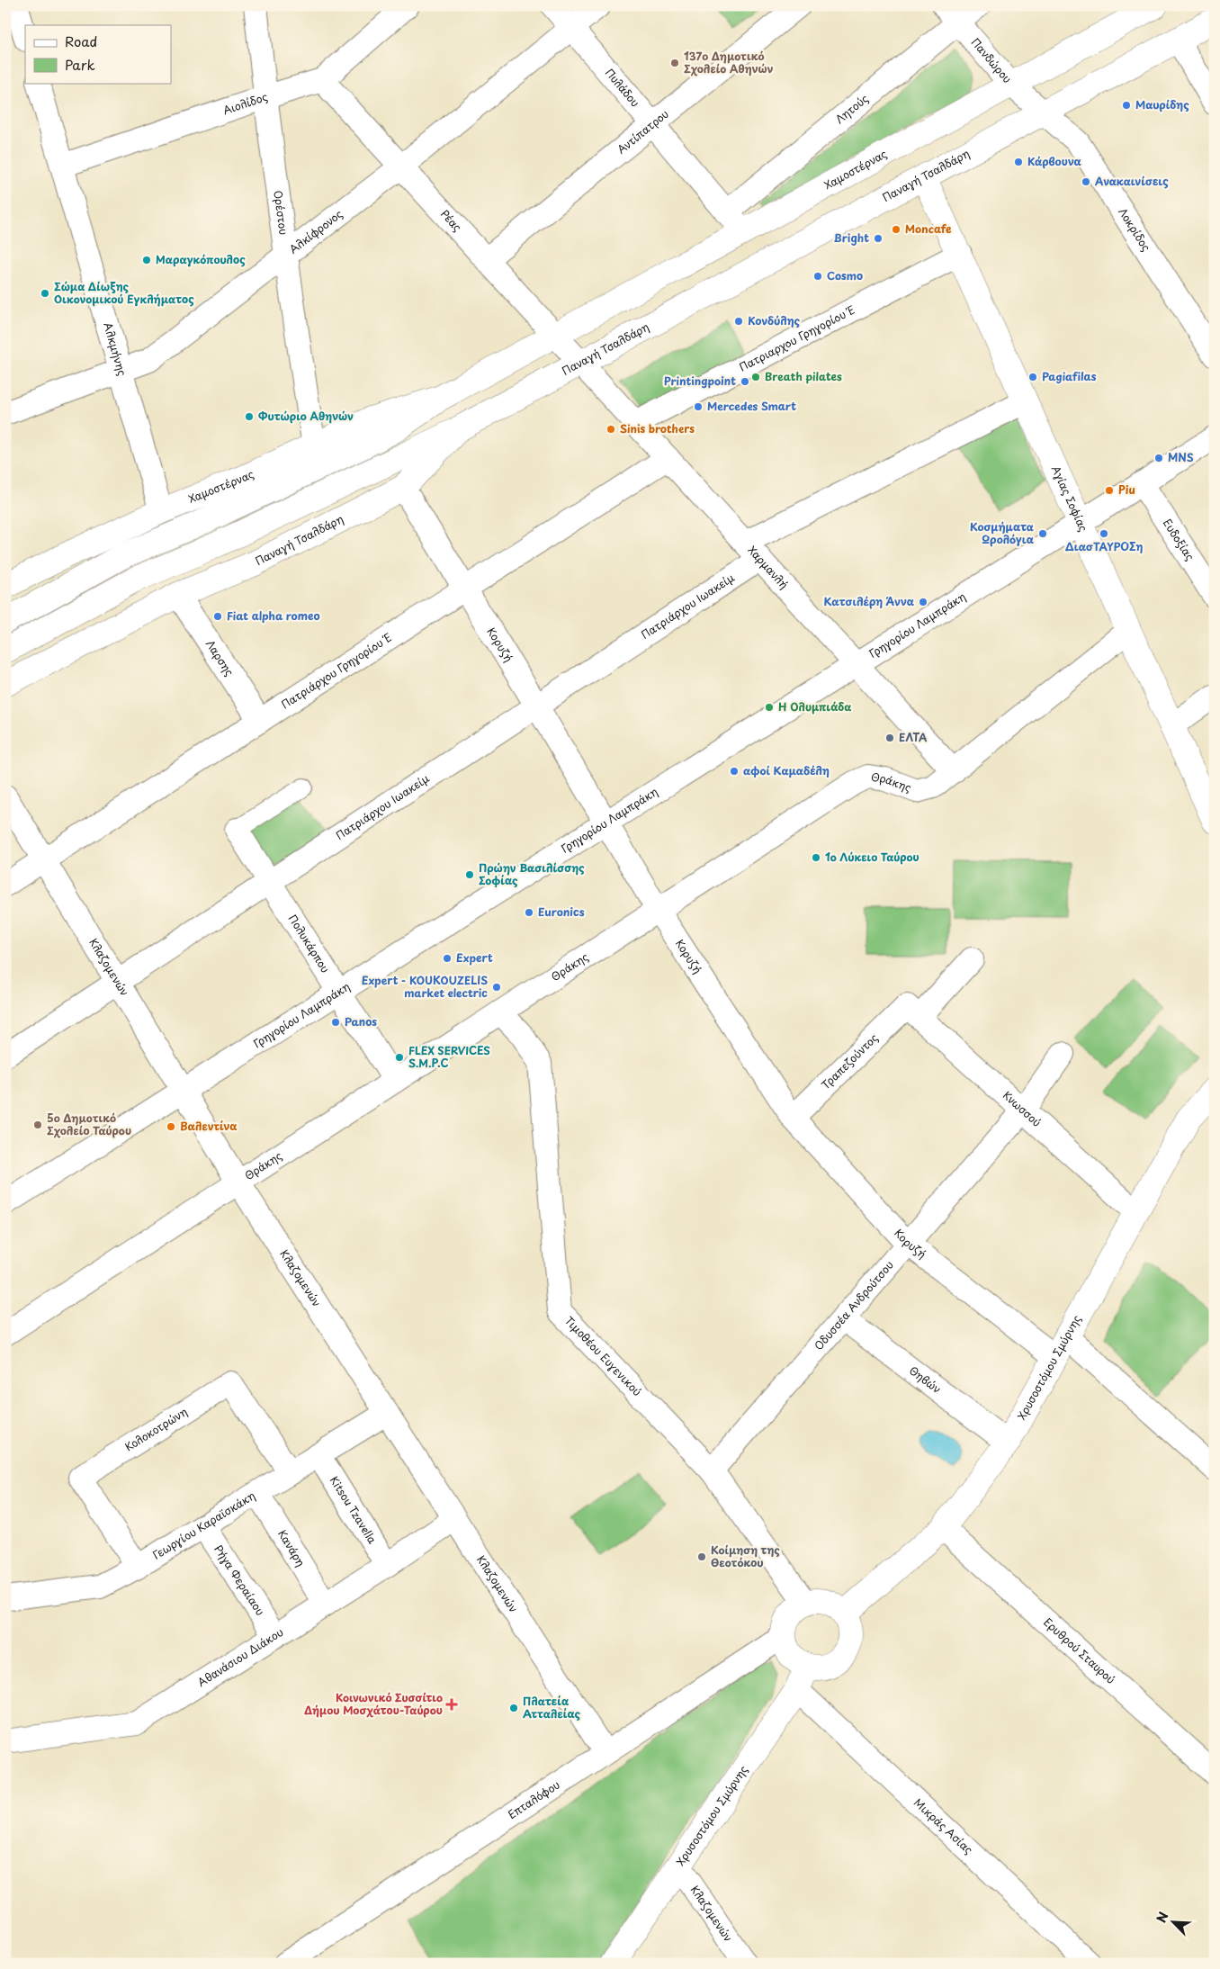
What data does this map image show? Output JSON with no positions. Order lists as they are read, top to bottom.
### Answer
{
  "streets": {
    "main road": [
      "Χαμοστέρνας",
      "Παναγή Τσαλδάρη",
      "Αγίας Σοφίας",
      "Χρυσοστόμου Σμύρνης"
    ],
    "street": [
      "Πανδώρου",
      "Πυλάδου",
      "Αιολίδος",
      "Λητούς",
      "Αντίπατρου",
      "Ορέστου",
      "Ρέας",
      "Λοκρίδος",
      "Αλκίφρονος",
      "Πατριαρχου Γρηγορίου Ε΄",
      "Αλκμήνης",
      "Ευδοξίας",
      "Χαρμανλή",
      "Πατριάρχου Ιωακείμ",
      "Γρηγορίου Λαμπράκη",
      "Κορυζή",
      "Λαρσης",
      "Πατριάρχου Γρηγορίου Ε΄",
      "Θράκης",
      "Πολυκάρπου",
      "Κλαζομενών",
      "Τραπεζούντος",
      "Κνωσσού",
      "Οδυσσέα Ανδρούτσου",
      "Τιμοθέου Ευγενικού",
      "Θηβών",
      "Κολοκοτρώνη",
      "Kitsou Tzavella",
      "Γεωργίου Καραϊσκάκη",
      "Κανάρη",
      "Ρήγα Φεραίαου",
      "Ερυθρού Σταυρού",
      "Αθανάσιου Διάκου",
      "Επταλόφου",
      "Μικράς Ασίας"
    ]
  },
  "crossings": [
    ["Πανδώρου", "Λητούς"],
    ["Πανδώρου", "Χαμοστέρνας"],
    ["Πανδώρου", "Παναγή Τσαλδάρη"],
    ["Πανδώρου", "Λοκρίδος"],
    ["Πυλάδου", "Λητούς"],
    ["Πυλάδου", "Αντίπατρου"],
    ["Πυλάδου", "Χαμοστέρνας"],
    ["Πυλάδου", "Αλκίφρονος"],
    ["Αιολίδος", "Ορέστου"],
    ["Αιολίδος", "Ρέας"],
    ["Αιολίδος", "Αλκμήνης"],
    ["Αντίπατρου", "Ρέας"],
    ["Χαμοστέρνας", "Ορέστου"],
    ["Χαμοστέρνας", "Ρέας"],
    ["Χαμοστέρνας", "Αλκμήνης"],
    ["Παναγή Τσαλδάρη", "Ρέας"],
    ["Παναγή Τσαλδάρη", "Λοκρίδος"],
    ["Παναγή Τσαλδάρη", "Αγίας Σοφίας"],
    ["Παναγή Τσαλδάρη", "Χαρμανλή"],
    ["Παναγή Τσαλδάρη", "Κορυζή"],
    ["Παναγή Τσαλδάρη", "Λαρσης"],
    ["Ορέστου", "Αλκίφρονος"],
    ["Ρέας", "Αλκίφρονος"],
    ["Ρέας", "Χαρμανλή"],
    ["Αλκίφρονος", "Αλκμήνης"],
    ["Πατριαρχου Γρηγορίου Ε΄", "Αγίας Σοφίας"],
    ["Πατριαρχου Γρηγορίου Ε΄", "Χαρμανλή"],
    ["Αγίας Σοφίας", "Πατριάρχου Ιωακείμ"],
    ["Αγίας Σοφίας", "Γρηγορίου Λαμπράκη"],
    ["Αγίας Σοφίας", "Θράκης"],
    ["Ευδοξίας", "Γρηγορίου Λαμπράκη"],
    ["Χαρμανλή", "Πατριάρχου Ιωακείμ"],
    ["Χαρμανλή", "Γρηγορίου Λαμπράκη"],
    ["Χαρμανλή", "Πατριάρχου Γρηγορίου Ε΄"],
    ["Χαρμανλή", "Θράκης"],
    ["Πατριάρχου Ιωακείμ", "Κορυζή"],
    ["Πατριάρχου Ιωακείμ", "Πολυκάρπου"],
    ["Πατριάρχου Ιωακείμ", "Κλαζομενών"],
    ["Γρηγορίου Λαμπράκη", "Κορυζή"],
    ["Γρηγορίου Λαμπράκη", "Πολυκάρπου"],
    ["Γρηγορίου Λαμπράκη", "Κλαζομενών"],
    ["Κορυζή", "Πατριάρχου Γρηγορίου Ε΄"],
    ["Κορυζή", "Θράκης"],
    ["Κορυζή", "Τραπεζούντος"],
    ["Κορυζή", "Οδυσσέα Ανδρούτσου"],
    ["Κορυζή", "Χρυσοστόμου Σμύρνης"],
    ["Λαρσης", "Πατριάρχου Γρηγορίου Ε΄"],
    ["Πατριάρχου Γρηγορίου Ε΄", "Κλαζομενών"],
    ["Θράκης", "Πολυκάρπου"],
    ["Θράκης", "Κλαζομενών"],
    ["Θράκης", "Τιμοθέου Ευγενικού"],
    ["Κλαζομενών", "Χρυσοστόμου Σμύρνης"],
    ["Κλαζομενών", "Γεωργίου Καραϊσκάκη"],
    ["Κλαζομενών", "Αθανάσιου Διάκου"],
    ["Κλαζομενών", "Επταλόφου"],
    ["Τραπεζούντος", "Κνωσσού"],
    ["Κνωσσού", "Οδυσσέα Ανδρούτσου"],
    ["Κνωσσού", "Χρυσοστόμου Σμύρνης"],
    ["Οδυσσέα Ανδρούτσου", "Τιμοθέου Ευγενικού"],
    ["Οδυσσέα Ανδρούτσου", "Θηβών"],
    ["Τιμοθέου Ευγενικού", "Χρυσοστόμου Σμύρνης"],
    ["Τιμοθέου Ευγενικού", "Επταλόφου"],
    ["Χρυσοστόμου Σμύρνης", "Θηβών"],
    ["Χρυσοστόμου Σμύρνης", "Ερυθρού Σταυρού"],
    ["Χρυσοστόμου Σμύρνης", "Επταλόφου"],
    ["Χρυσοστόμου Σμύρνης", "Μικράς Ασίας"],
    ["Κολοκοτρώνη", "Γεωργίου Καραϊσκάκη"],
    ["Kitsou Tzavella", "Γεωργίου Καραϊσκάκη"],
    ["Kitsou Tzavella", "Αθανάσιου Διάκου"],
    ["Γεωργίου Καραϊσκάκη", "Κανάρη"],
    ["Γεωργίου Καραϊσκάκη", "Ρήγα Φεραίαου"],
    ["Κανάρη", "Αθανάσιου Διάκου"],
    ["Ρήγα Φεραίαου", "Αθανάσιου Διάκου"]
  ],
  "places": {
    "other": [
      "137ο Δημοτικό Σχολείο Αθηνών",
      "Μαυρίδης",
      "Κάρβουνα",
      "Ανακαινίσεις",
      "Moncafe",
      "Bright",
      "Μαραγκόπουλος",
      "Cosmo",
      "Σώμα Δίωξης Οικονομικού Εγκλήματος",
      "Κονδύλης",
      "Breath pilates",
      "Pagiafilas",
      "Printingpoint",
      "Mercedes Smart",
      "Φυτώριο Αθηνών",
      "Sinis brothers",
      "MNS",
      "Piu",
      "Κοσμήματα Ωρολόγια",
      "ΔιασΤΑΥΡΟΣη",
      "Κατσιλέρη Άννα",
      "Fiat alpha romeo",
      "Η Ολυμπιάδα",
      "ΕΛΤΑ",
      "αφοί Καμαδέλη",
      "1ο Λύκειο Ταύρου",
      "Πρώην Βασιλίσσης Σοφίας",
      "Euronics",
      "Expert",
      "Expert - KOUKOUZELIS market electric",
      "Panos",
      "FLEX SERVICES S.M.P.C",
      "5ο Δημοτικό Σχολείο Ταύρου",
      "Βαλεντίνα",
      "Κοίμηση της Θεοτόκου",
      "Πλατεία Ατταλείας"
    ],
    "health": ["Κοινωνικό Συσσίτιο Δήμου Μοσχάτου-Ταύρου"]
  },
  "legend": ["Road", "Park"],
  "north": "top left"
}
